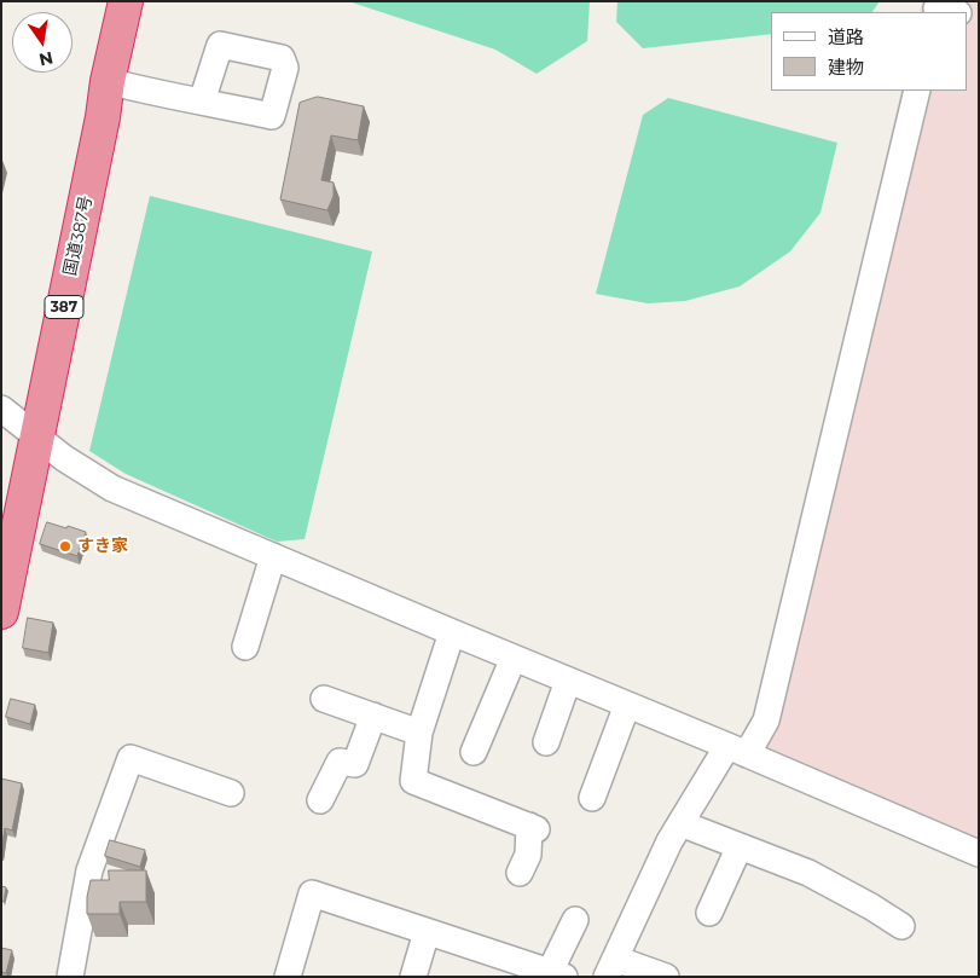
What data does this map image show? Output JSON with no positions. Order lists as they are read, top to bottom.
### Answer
{
  "streets": {
    "highway": ["国道387号", "387"]
  },
  "places": ["すき家"],
  "legend": ["道路", "建物"],
  "north": "bottom"
}
